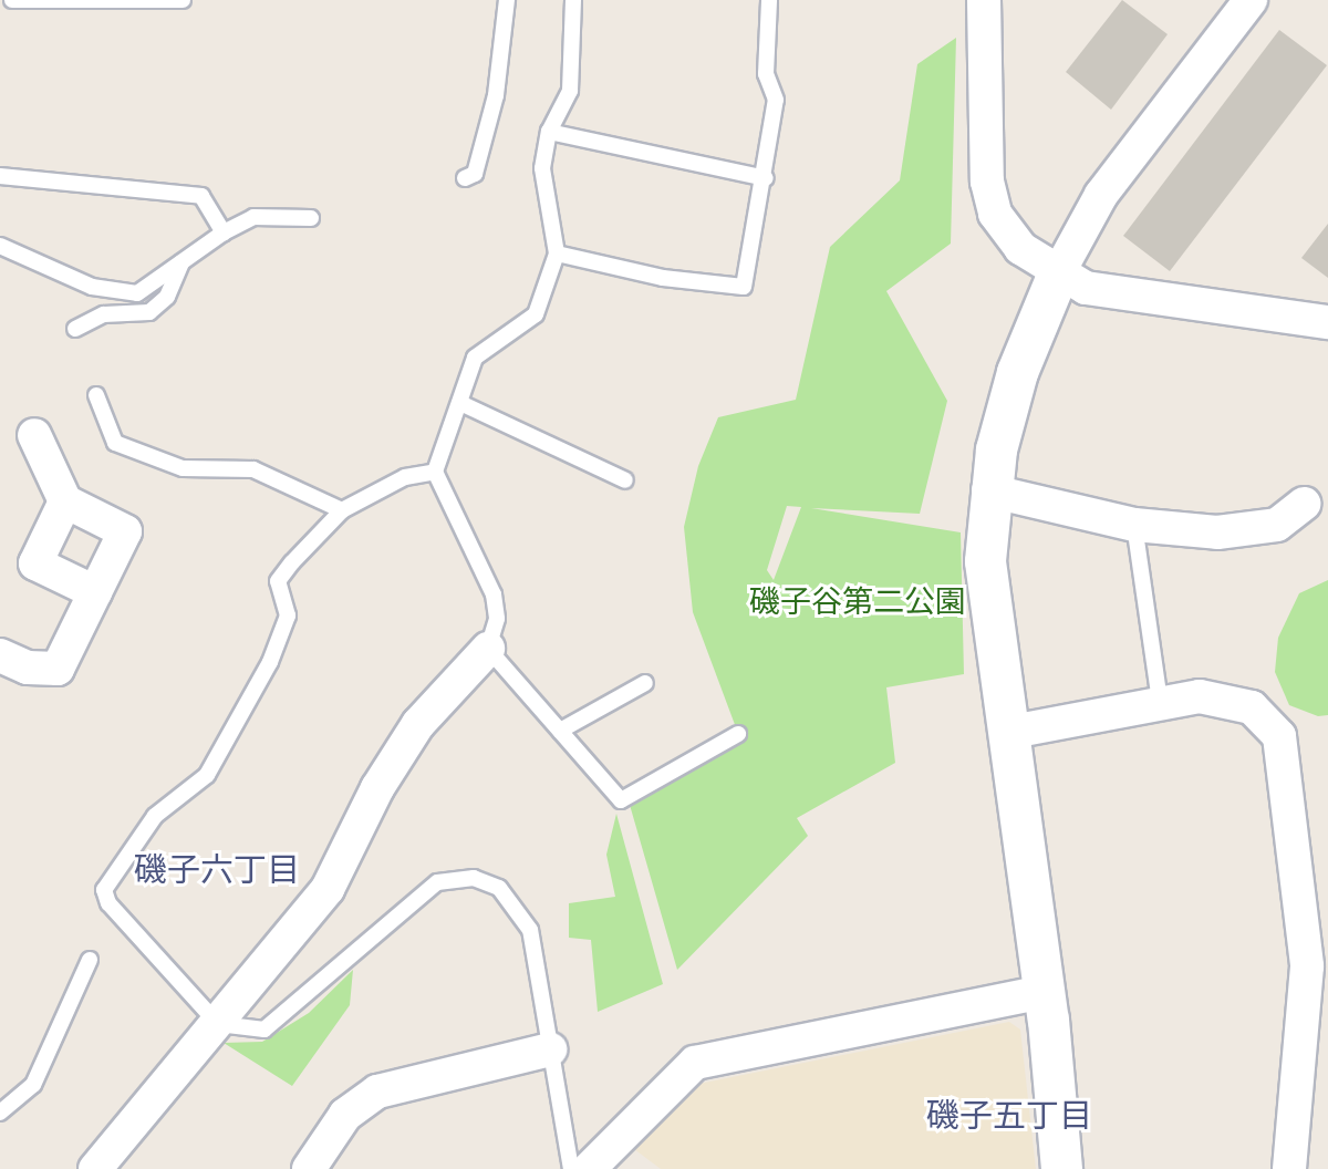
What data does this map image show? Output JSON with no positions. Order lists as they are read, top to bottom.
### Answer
{
  "districts": ["磯子六丁目", "磯子五丁目"],
  "parks": ["磯子谷第二公園"]
}
